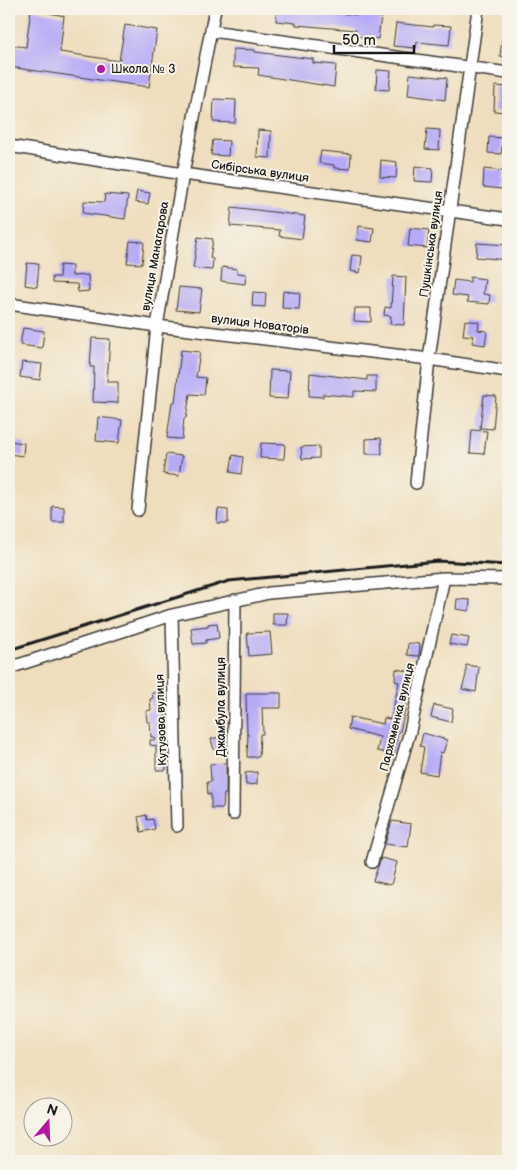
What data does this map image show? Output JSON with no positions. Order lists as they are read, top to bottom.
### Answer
{
  "streets": {
    "street": [
      "Сибірська вулиця",
      "Пушкінська вулиця",
      "вулиця Манагарова",
      "вулиця Новаторів",
      "Джамбула вулиця",
      "Пархоменка вулиця",
      "Кутузова вулиця"
    ]
  },
  "crossings": [
    ["Сибірська вулиця", "Пушкінська вулиця"],
    ["Сибірська вулиця", "вулиця Манагарова"],
    ["Пушкінська вулиця", "вулиця Новаторів"],
    ["вулиця Манагарова", "вулиця Новаторів"]
  ],
  "places": ["Школа № 3"],
  "scale_bar": "50 m",
  "north": "top"
}
